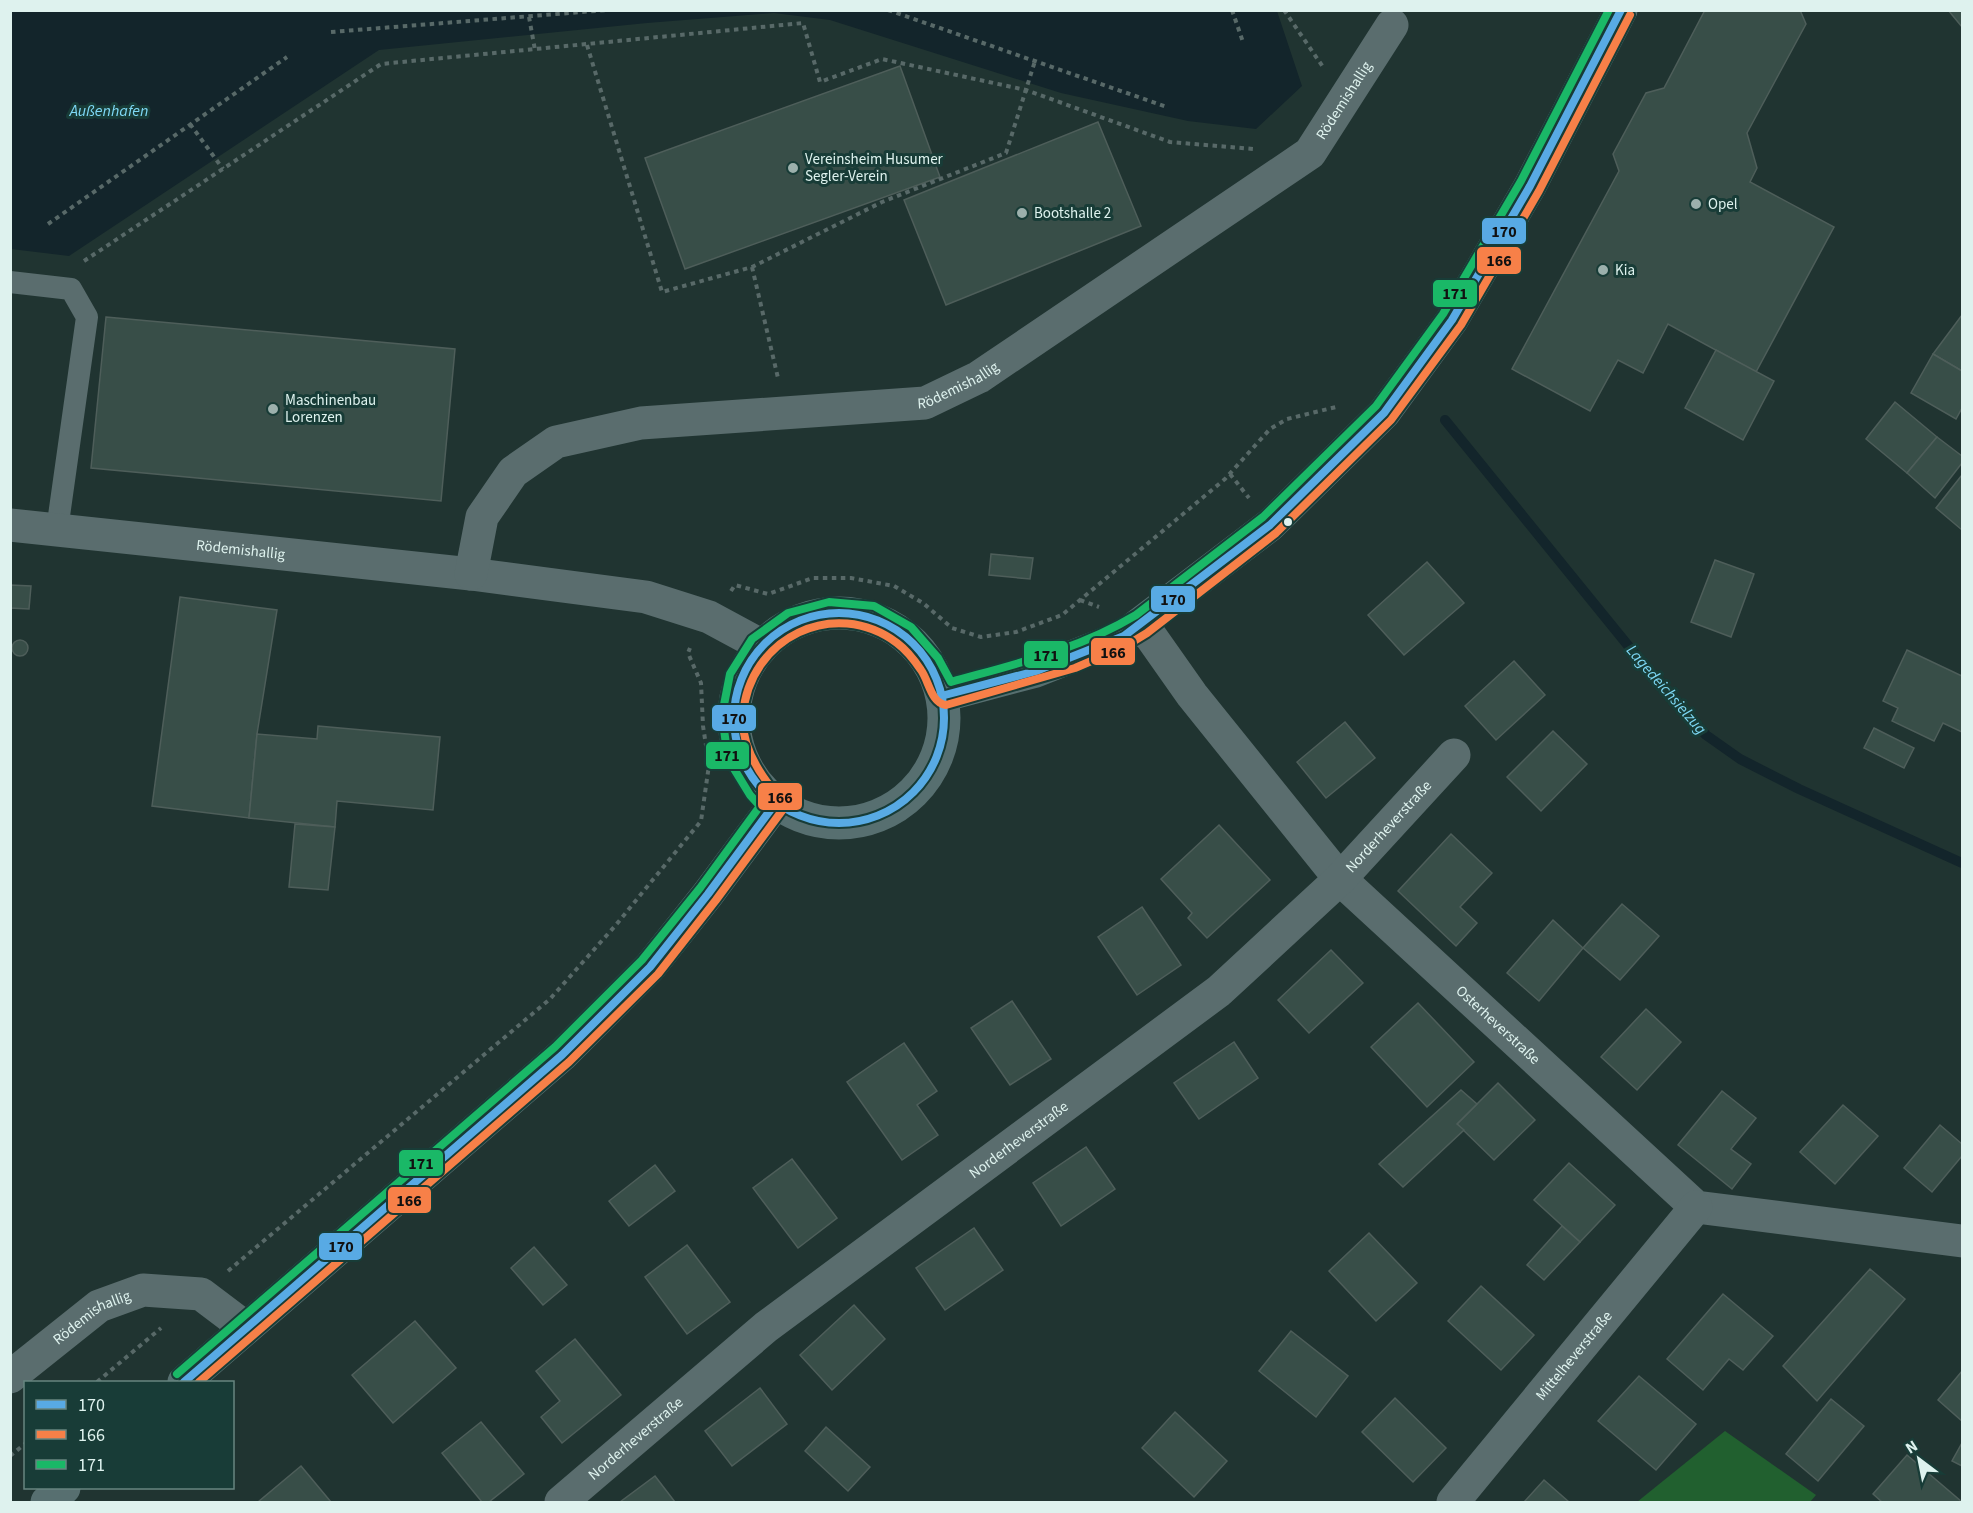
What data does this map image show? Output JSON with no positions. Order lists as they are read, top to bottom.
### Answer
{
  "streets": {
    "street": [
      "Rödemishallig",
      "Norderheverstraße",
      "Osterheverstraße",
      "Mittelheverstraße"
    ]
  },
  "crossings": [
    ["Norderheverstraße", "Osterheverstraße"],
    ["Osterheverstraße", "Mittelheverstraße"]
  ],
  "water": ["Außenhafen", "Lagedeichsielzug"],
  "places": [
    "Vereinsheim Husumer Segler-Verein",
    "Opel",
    "Bootshalle 2",
    "Kia",
    "Maschinenbau Lorenzen"
  ],
  "lines": ["transit line 170", "transit line 171", "transit line 166"],
  "legend": ["170", "166", "171"],
  "north": "top left"
}
